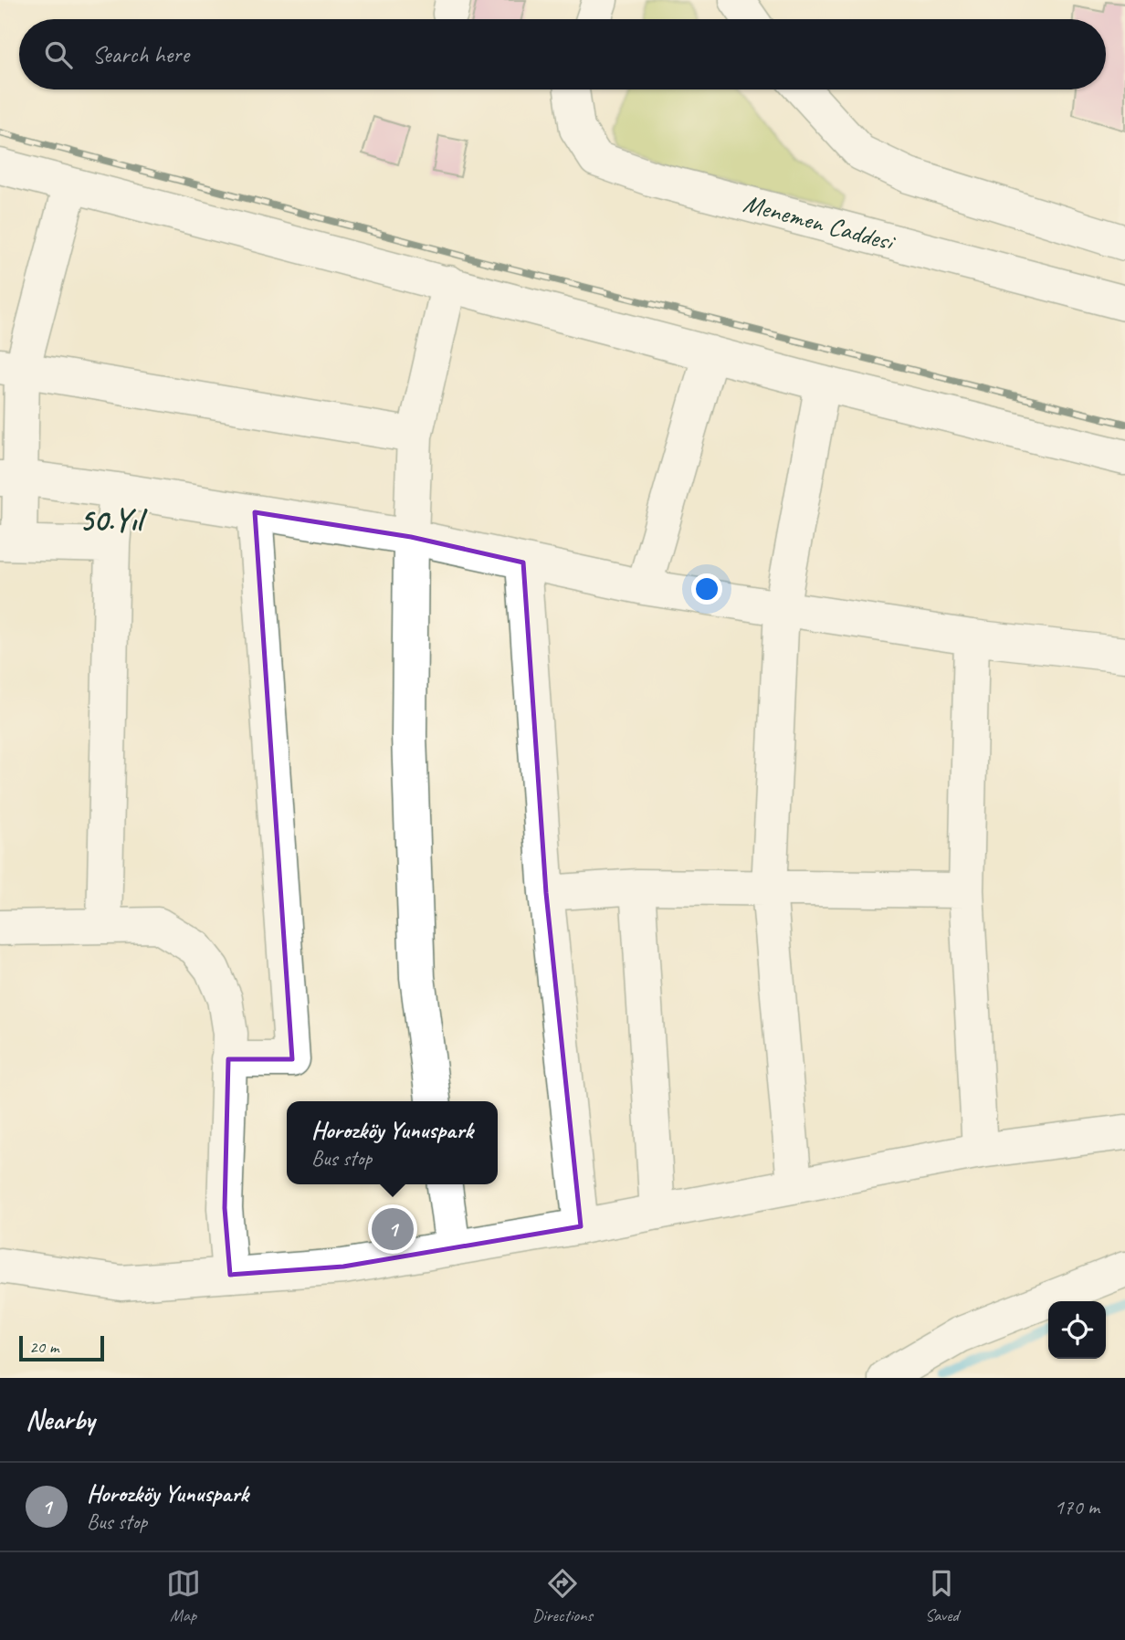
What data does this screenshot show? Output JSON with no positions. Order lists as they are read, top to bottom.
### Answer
{
  "streets": {
    "street": ["Menemen Caddesi"]
  },
  "districts": ["50.Yıl"],
  "scale_bar": "20 m",
  "page": {
    "search": "Search here",
    "popup": ["Horozköy Yunuspark", "Bus stop"],
    "pins": "1",
    "scale": "20 m",
    "heading": "Nearby",
    "list": [
      {
        "mark": "1",
        "name": "Horozköy Yunuspark",
        "note": "Bus stop",
        "value": "170 m"
      }
    ],
    "nav": ["Map", "Directions", "Saved"]
  }
}
